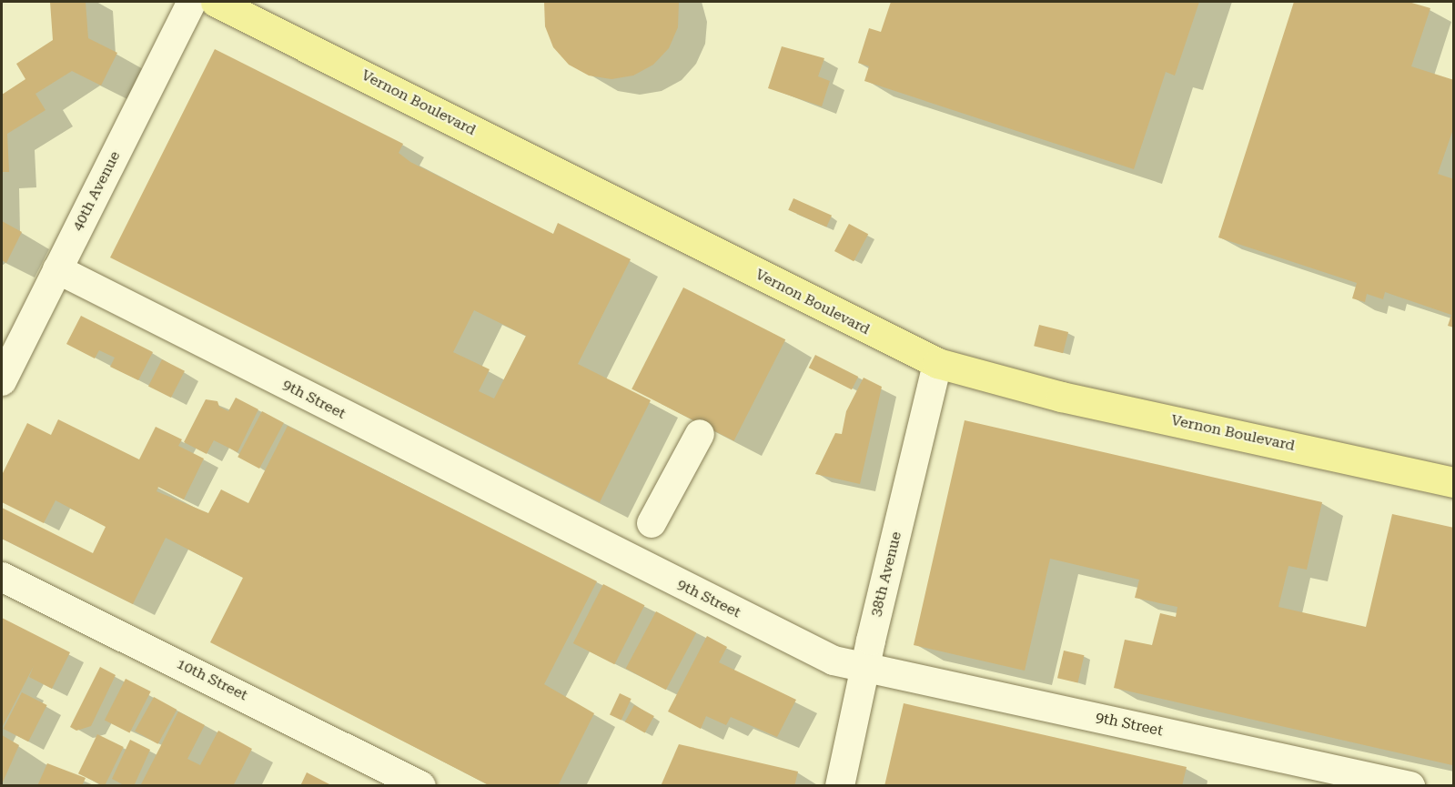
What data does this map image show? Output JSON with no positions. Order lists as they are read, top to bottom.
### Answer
{
  "streets": {
    "main road": ["Vernon Boulevard"],
    "street": [
      "40th Avenue",
      "9th Street",
      "38th Avenue",
      "10th Street"
    ]
  },
  "crossings": [
    ["Vernon Boulevard", "38th Avenue"],
    ["40th Avenue", "9th Street"],
    ["9th Street", "38th Avenue"]
  ]
}
